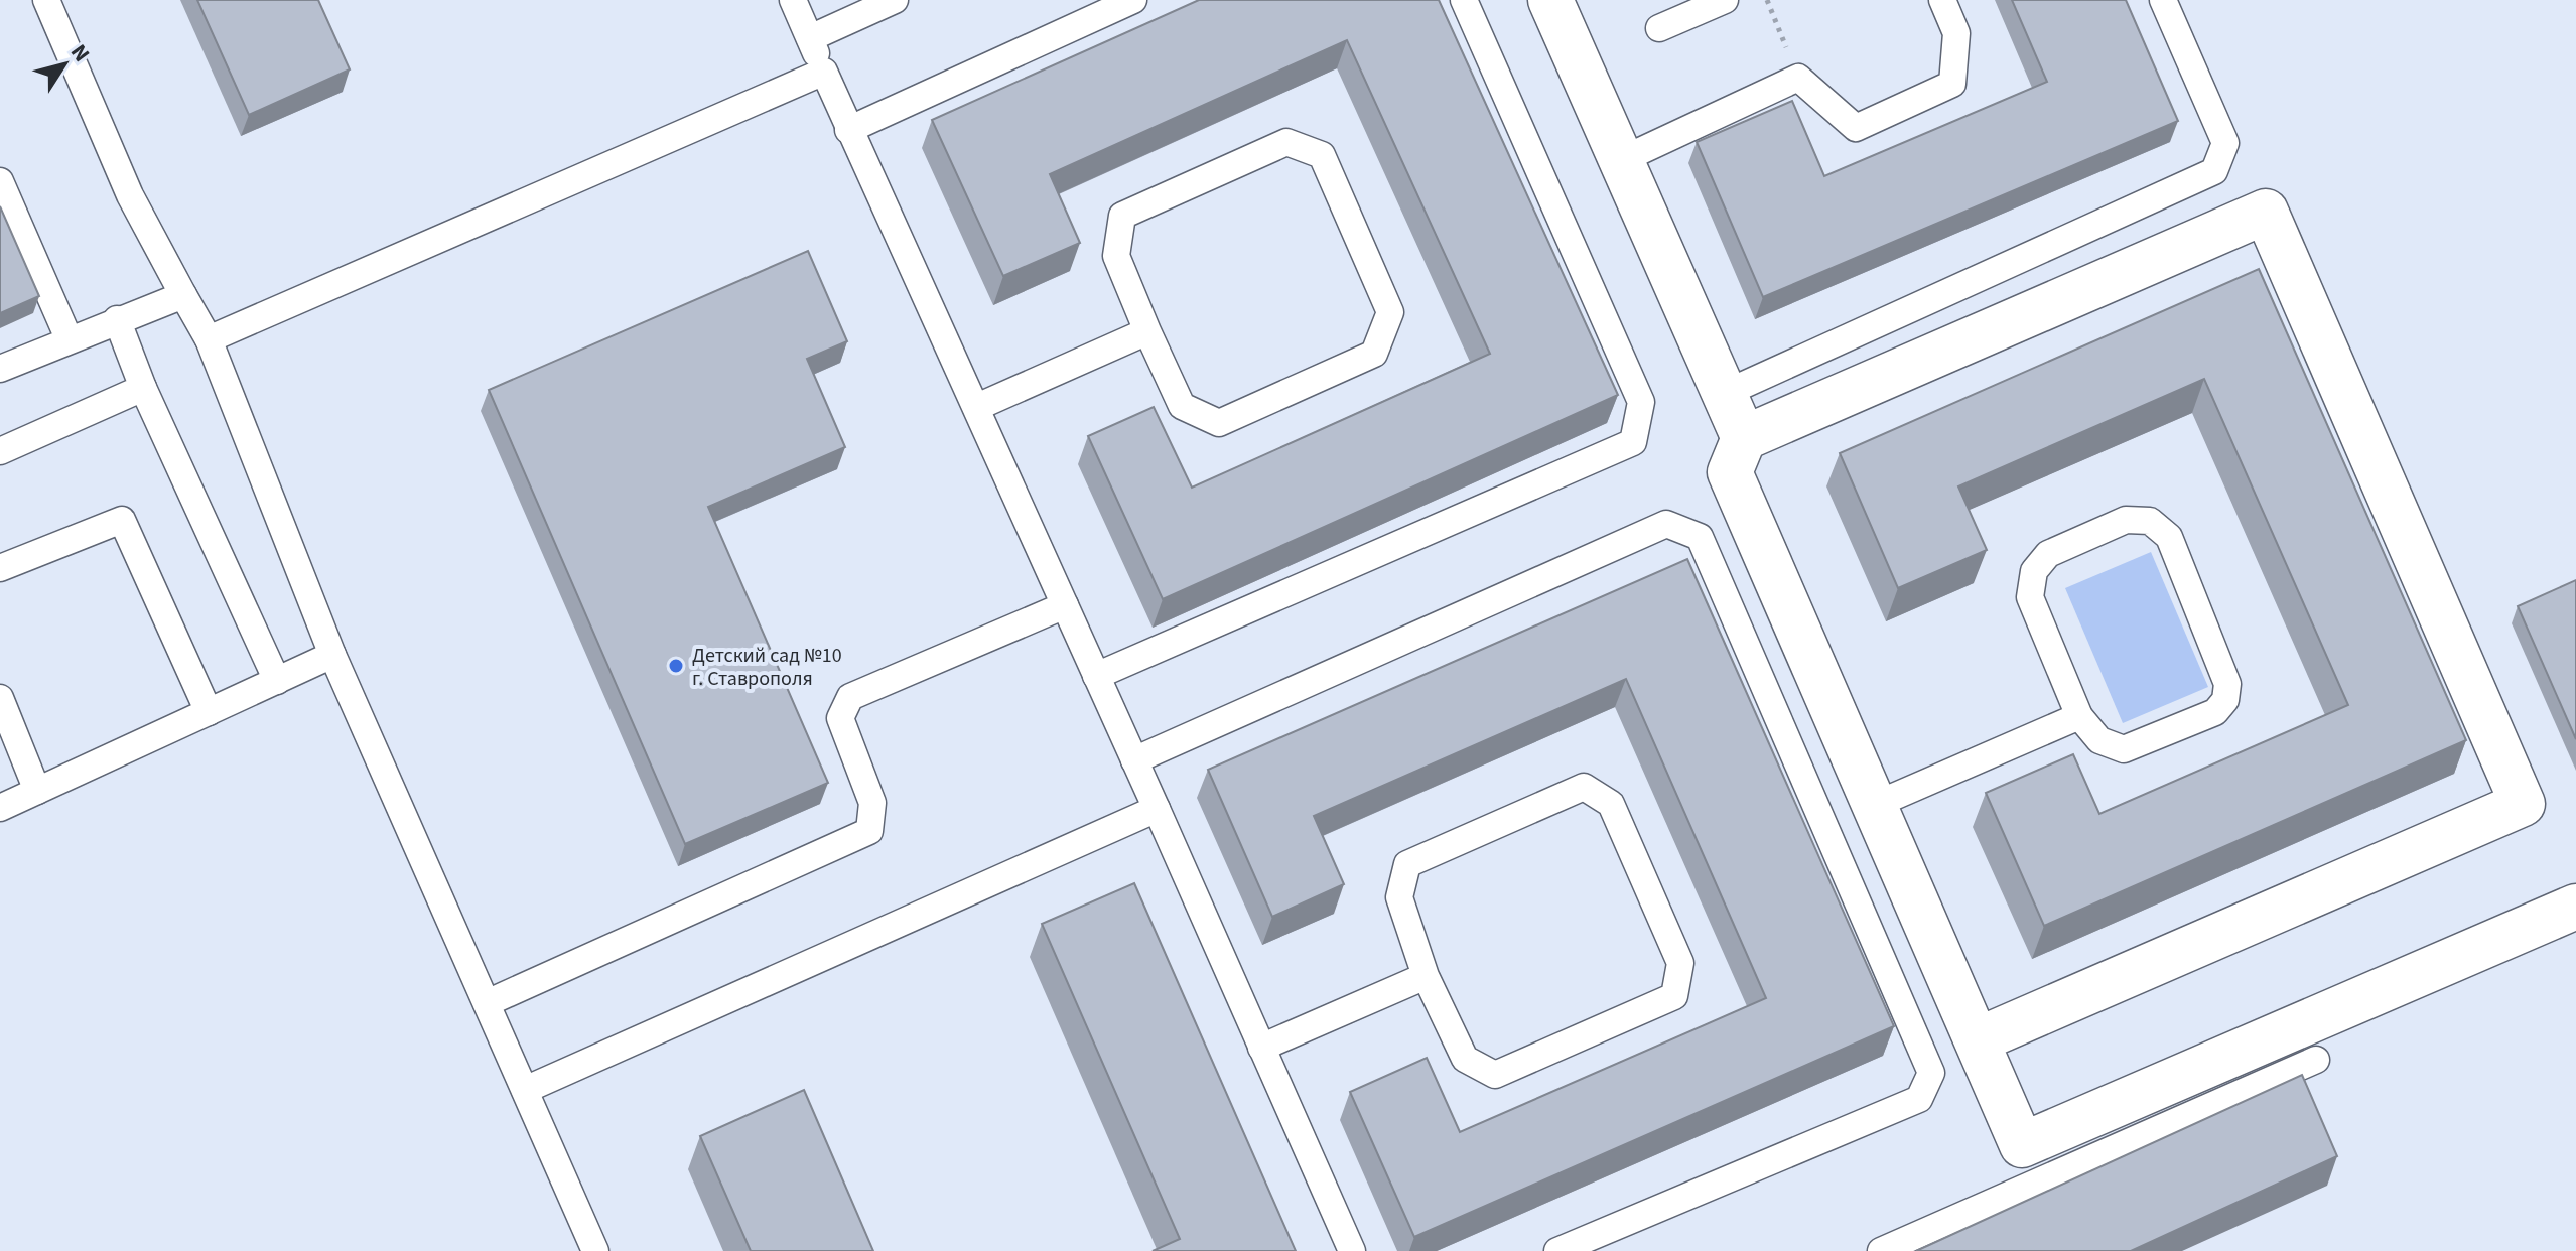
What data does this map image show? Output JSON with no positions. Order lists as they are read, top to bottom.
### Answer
{
  "places": ["Детский сад №10 г. Ставрополя"],
  "north": "top right"
}
